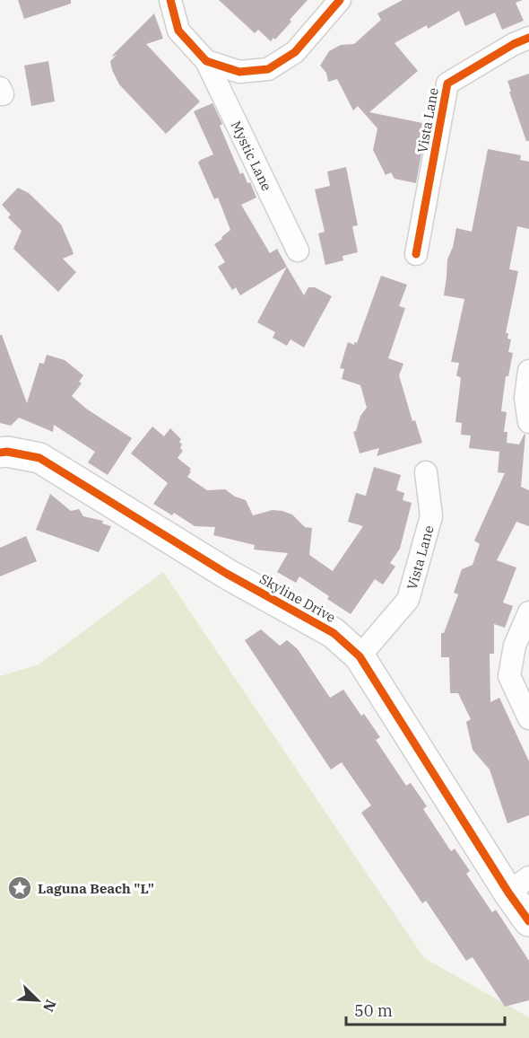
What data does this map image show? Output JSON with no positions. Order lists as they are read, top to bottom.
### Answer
{
  "streets": {
    "street": ["Vista Lane", "Mystic Lane", "Skyline Drive"]
  },
  "crossings": [
    ["Vista Lane", "Skyline Drive"]
  ],
  "places": {
    "place": ["Laguna Beach \"L\""]
  },
  "scale_bar": "50 m",
  "north": "bottom right"
}
